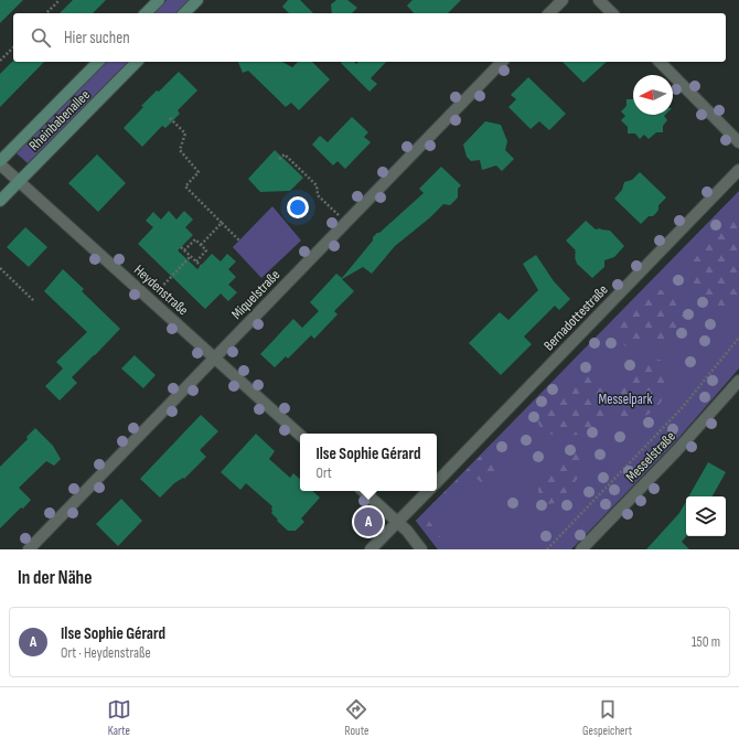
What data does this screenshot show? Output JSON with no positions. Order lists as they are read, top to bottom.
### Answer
{
  "streets": {
    "street": [
      "Rheinbabenallee",
      "Heydenstraße",
      "Miquelstraße",
      "Bernadottestraße",
      "Messelstraße"
    ]
  },
  "crossings": [
    ["Rheinbabenallee", "Heydenstraße"],
    ["Heydenstraße", "Miquelstraße"]
  ],
  "parks": ["Messelpark"],
  "north": "left",
  "page": {
    "search": "Hier suchen",
    "popup": ["Ilse Sophie Gérard", "Ort"],
    "pins": "A",
    "heading": "In der Nähe",
    "list": [
      {
        "mark": "A",
        "name": "Ilse Sophie Gérard",
        "note": "Ort · Heydenstraße",
        "value": "150 m"
      }
    ],
    "nav": ["Karte", "Route", "Gespeichert"]
  }
}
